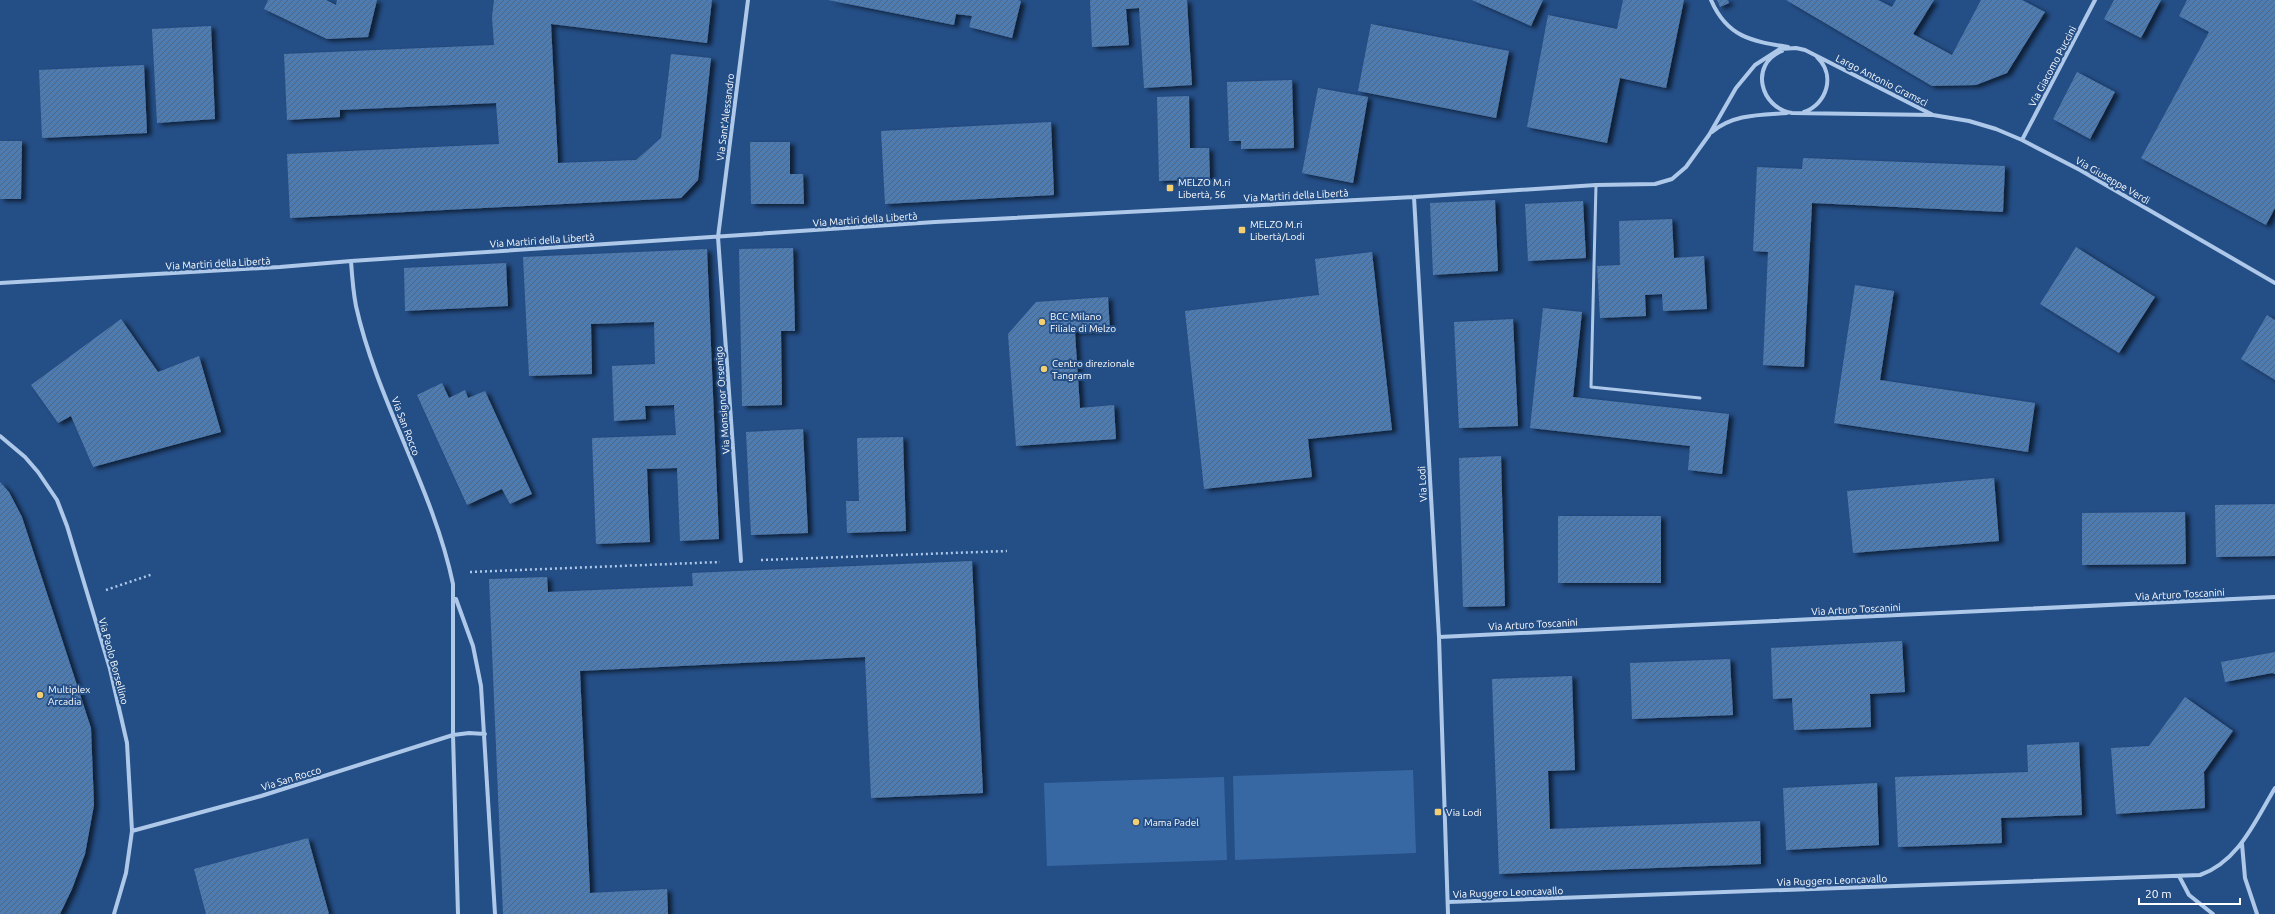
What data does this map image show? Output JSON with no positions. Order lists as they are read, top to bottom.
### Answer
{
  "streets": {
    "street": [
      "Via Giacomo Puccini",
      "Largo Antonio Gramsci",
      "Via Sant'Alessandro",
      "Via Giuseppe Verdi",
      "Via Martiri della Libertà",
      "Via Monsignor Orsenigo",
      "Via San Rocco",
      "Via Lodi",
      "Via Arturo Toscanini",
      "Via Paolo Borsellino",
      "Via Ruggero Leoncavallo"
    ]
  },
  "crossings": [
    ["Via Giacomo Puccini", "Via Giuseppe Verdi"],
    ["Largo Antonio Gramsci", "Via Giuseppe Verdi"],
    ["Largo Antonio Gramsci", "Via Martiri della Libertà"],
    ["Via Sant'Alessandro", "Via Martiri della Libertà"],
    ["Via Sant'Alessandro", "Via Monsignor Orsenigo"],
    ["Via Martiri della Libertà", "Via Monsignor Orsenigo"],
    ["Via Martiri della Libertà", "Via San Rocco"],
    ["Via Martiri della Libertà", "Via Lodi"],
    ["Via San Rocco", "Via Paolo Borsellino"],
    ["Via Lodi", "Via Arturo Toscanini"],
    ["Via Lodi", "Via Ruggero Leoncavallo"]
  ],
  "places": {
    "transit": ["MELZO M.ri Libertà, 56", "MELZO M.ri Libertà/Lodi", "Via Lodi"],
    "other": [
      "BCC Milano Filiale di Melzo",
      "Centro direzionale Tangram",
      "Multiplex Arcadia",
      "Mama Padel"
    ]
  },
  "scale_bar": "20 m"
}
